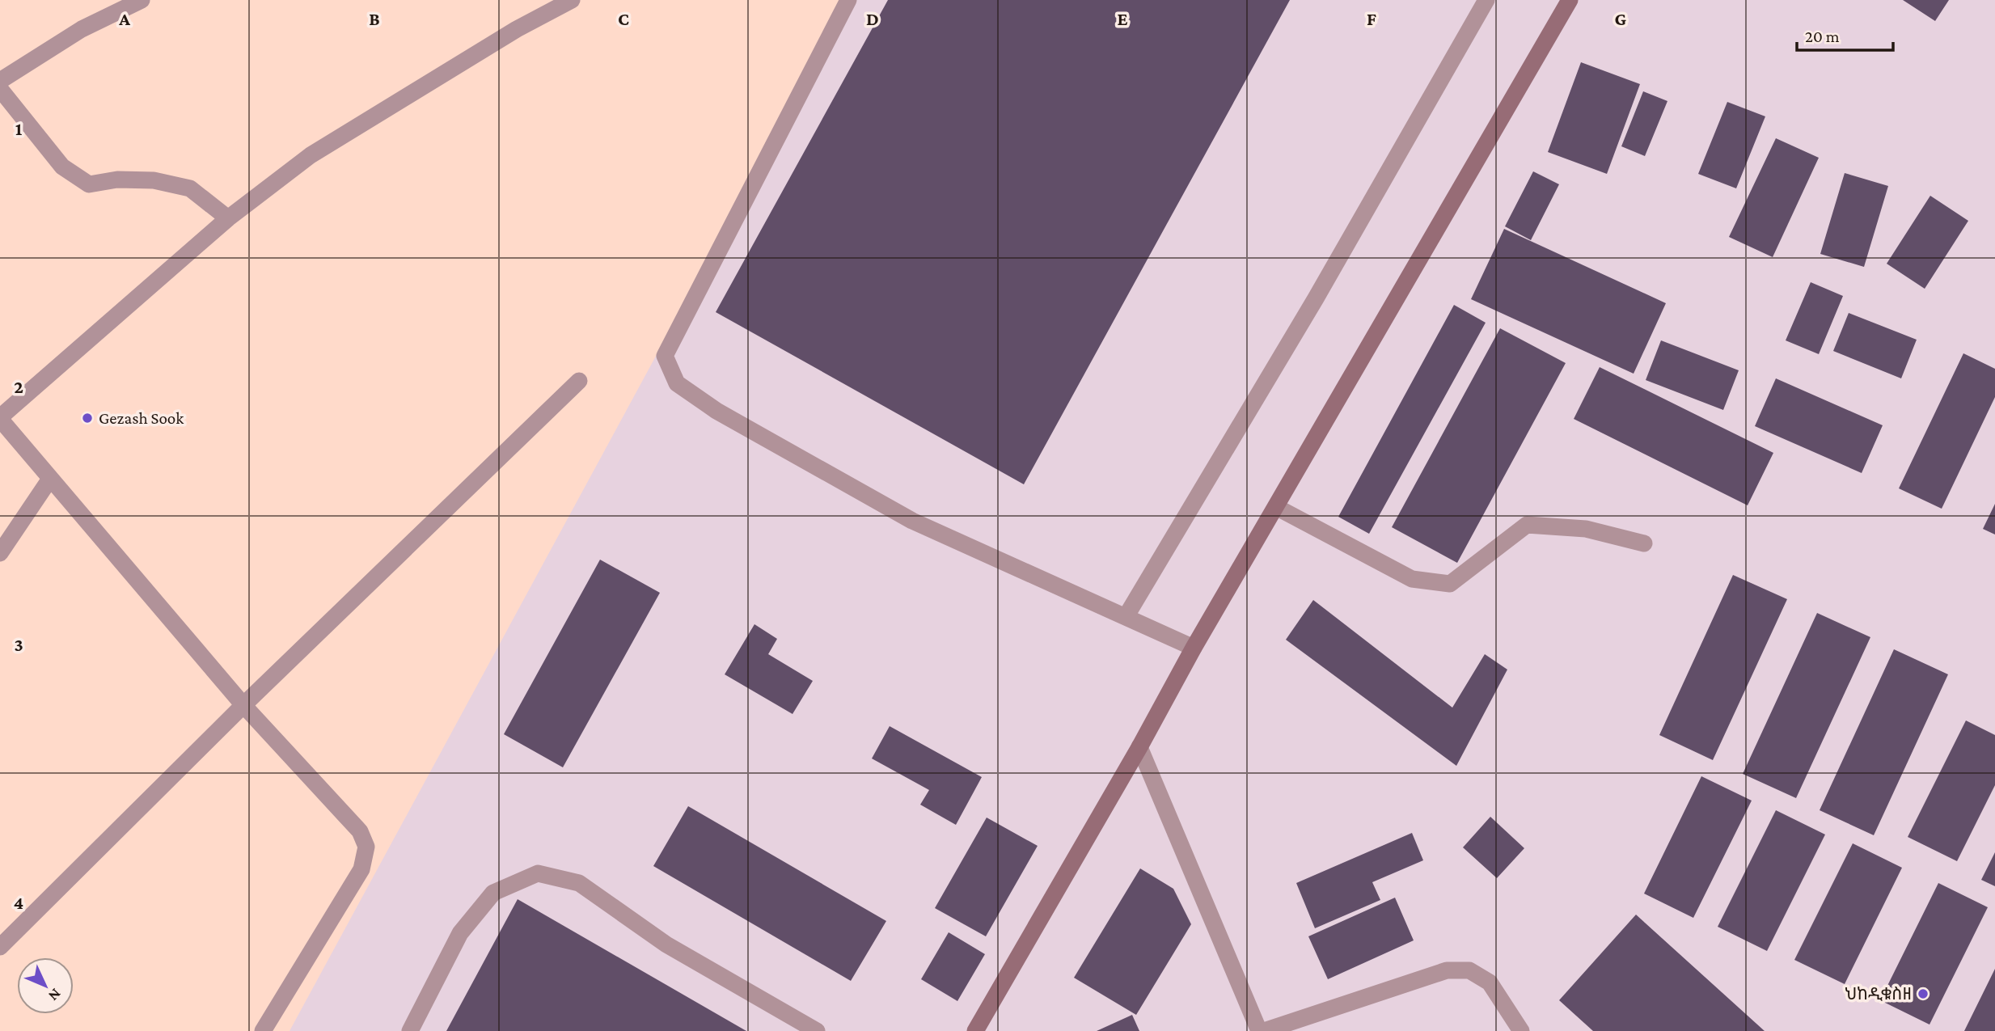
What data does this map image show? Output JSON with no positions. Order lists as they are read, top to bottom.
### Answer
{
  "places": ["Gezash Sook", "ህከዲቁስዘ"],
  "scale_bar": "20 m",
  "north": "bottom right",
  "grid": {
    "columns": [
      "A",
      "B",
      "C",
      "D",
      "E",
      "F",
      "G"
    ],
    "rows": [
      "1",
      "2",
      "3",
      "4"
    ]
  }
}
